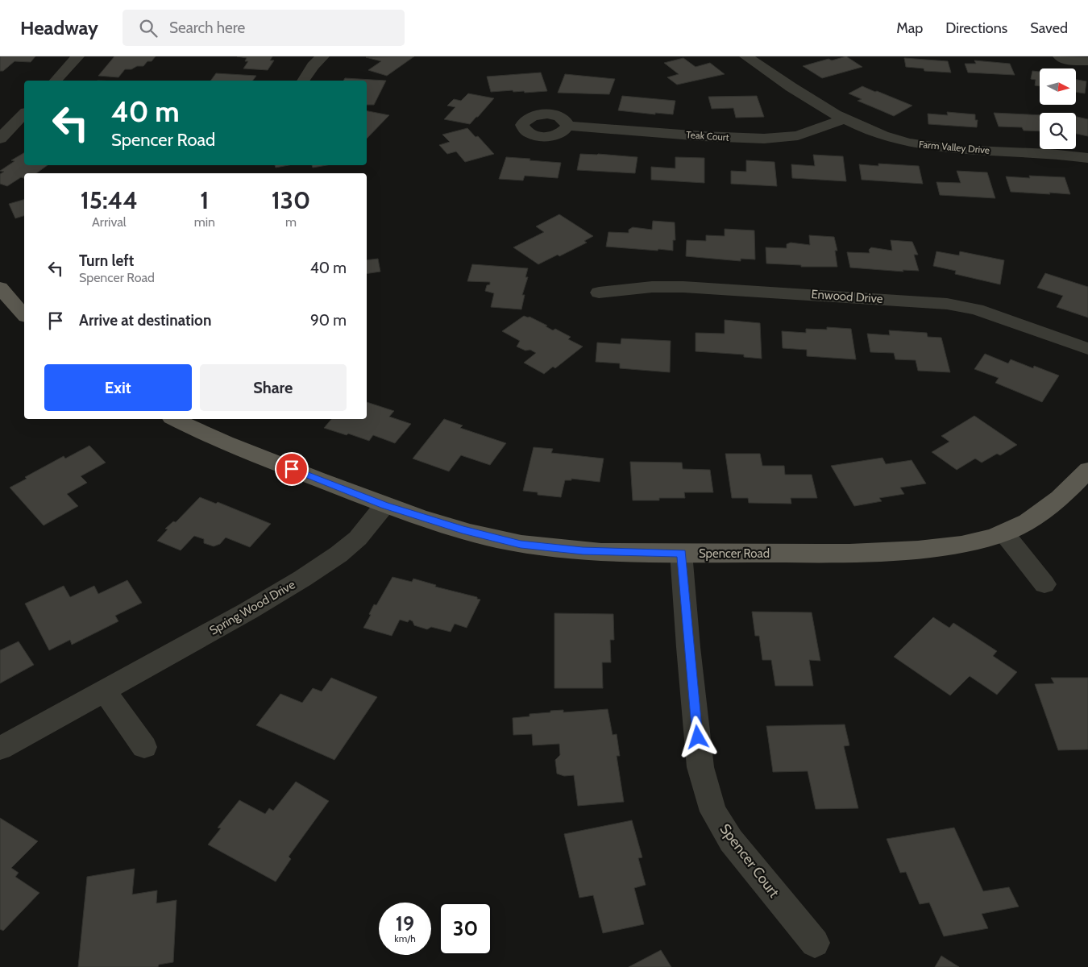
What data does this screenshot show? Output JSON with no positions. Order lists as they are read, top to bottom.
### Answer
{
  "streets": {
    "main road": ["Spencer Road"],
    "street": [
      "Teak Court",
      "Farm Valley Drive",
      "Enwood Drive",
      "Spring Wood Drive",
      "Spencer Court"
    ]
  },
  "crossings": [
    ["Teak Court", "Farm Valley Drive"],
    ["Spencer Road", "Spring Wood Drive"],
    ["Spencer Road", "Spencer Court"]
  ],
  "north": "right",
  "page": {
    "header": "Headway",
    "search": "Search here",
    "nav": ["Map", "Directions", "Saved"],
    "turn": ["40 m", "Spencer Road"],
    "eta": [
      "15:44",
      "Arrival",
      "1",
      "min",
      "130",
      "m"
    ],
    "list": [
      {
        "name": "Turn left",
        "note": "Spencer Road",
        "value": "40 m"
      },
      {
        "name": "Arrive at destination",
        "value": "90 m"
      }
    ],
    "buttons": ["Exit", "Share"],
    "speed": "19 km/h",
    "limit": "30"
  }
}
